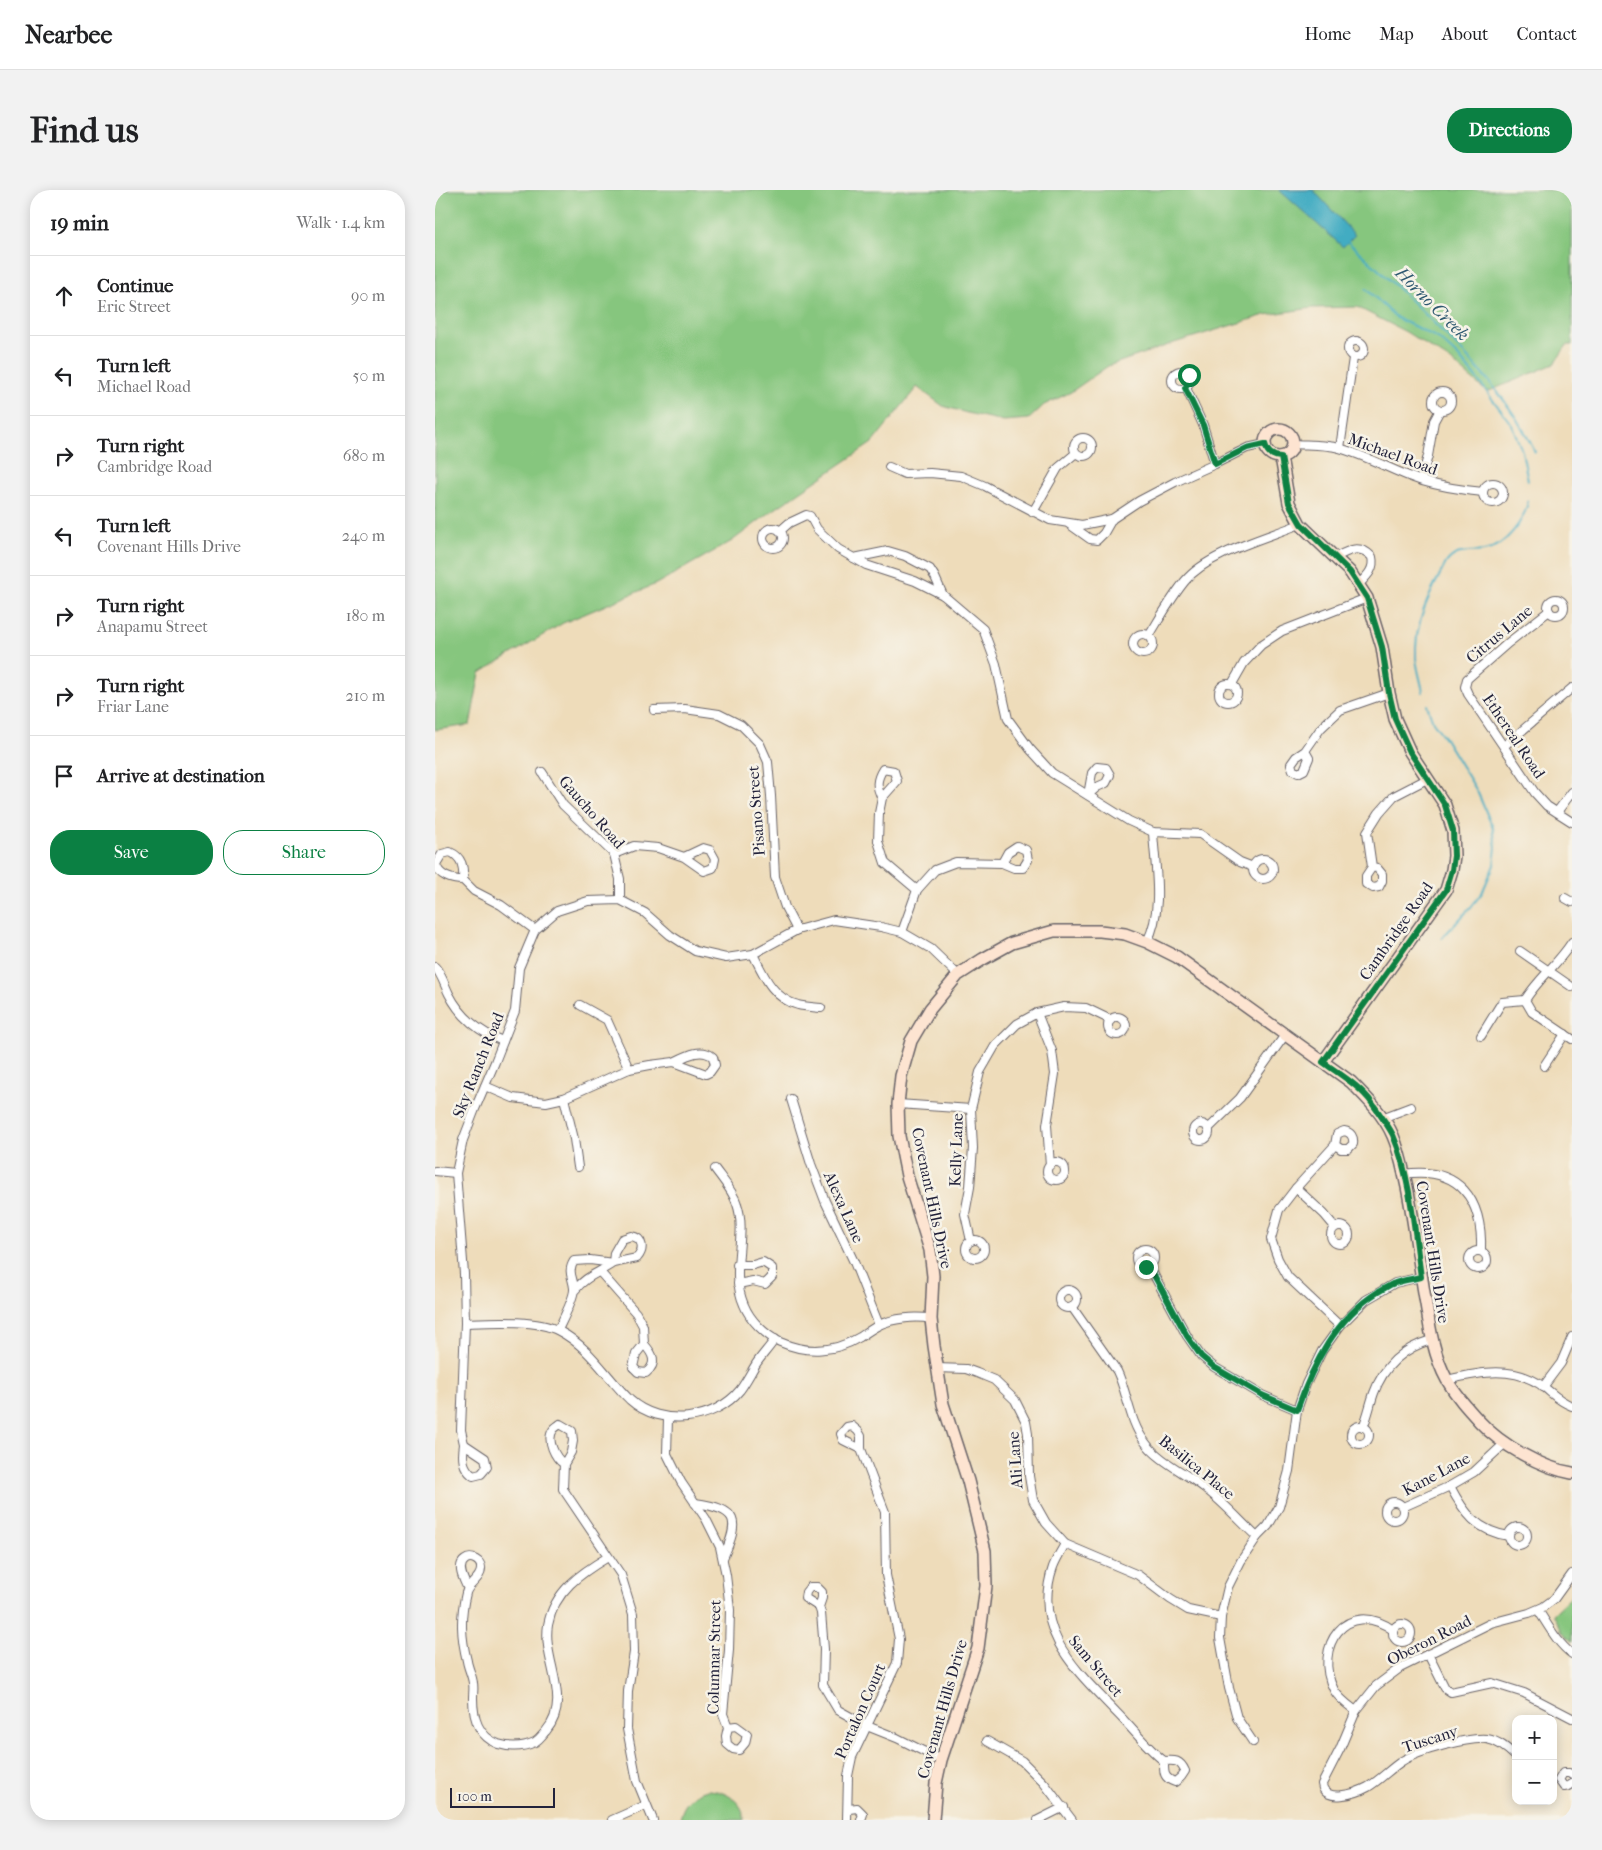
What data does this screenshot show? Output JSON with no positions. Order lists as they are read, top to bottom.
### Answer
{
  "streets": {
    "street": [
      "Michael Road",
      "Citrus Lane",
      "Ethereal Road",
      "Pisano Street",
      "Gaucho Road",
      "Cambridge Road",
      "Sky Ranch Road",
      "Kelly Lane",
      "Covenant Hills Drive",
      "Alexa Lane",
      "Ali Lane",
      "Basilica Place",
      "Kane Lane",
      "Oberon Road",
      "Columnar Street",
      "Sam Street",
      "Portalon Court",
      "Tuscany"
    ]
  },
  "crossings": [
    ["Michael Road", "Cambridge Road"],
    ["Citrus Lane", "Ethereal Road"],
    ["Gaucho Road", "Sky Ranch Road"],
    ["Cambridge Road", "Covenant Hills Drive"],
    ["Covenant Hills Drive", "Ali Lane"],
    ["Covenant Hills Drive", "Kane Lane"],
    ["Ali Lane", "Sam Street"],
    ["Oberon Road", "Tuscany"]
  ],
  "water": ["Horno Creek"],
  "scale_bar": "100 m",
  "page": {
    "header": "Nearbee",
    "nav": [
      "Home",
      "Map",
      "About",
      "Contact"
    ],
    "buttons": [
      "Directions",
      ["Save", "Share"]
    ],
    "title": "Find us",
    "heading": ["19 min", "Walk · 1.4 km"],
    "list": [
      ["Continue", "Eric Street", "90 m"],
      ["Turn left", "Michael Road", "50 m"],
      ["Turn right", "Cambridge Road", "680 m"],
      ["Turn left", "Covenant Hills Drive", "240 m"],
      ["Turn right", "Anapamu Street", "180 m"],
      ["Turn right", "Friar Lane", "210 m"],
      "Arrive at destination"
    ],
    "map_buttons": ["+", "−"],
    "scale": "100 m"
  }
}
